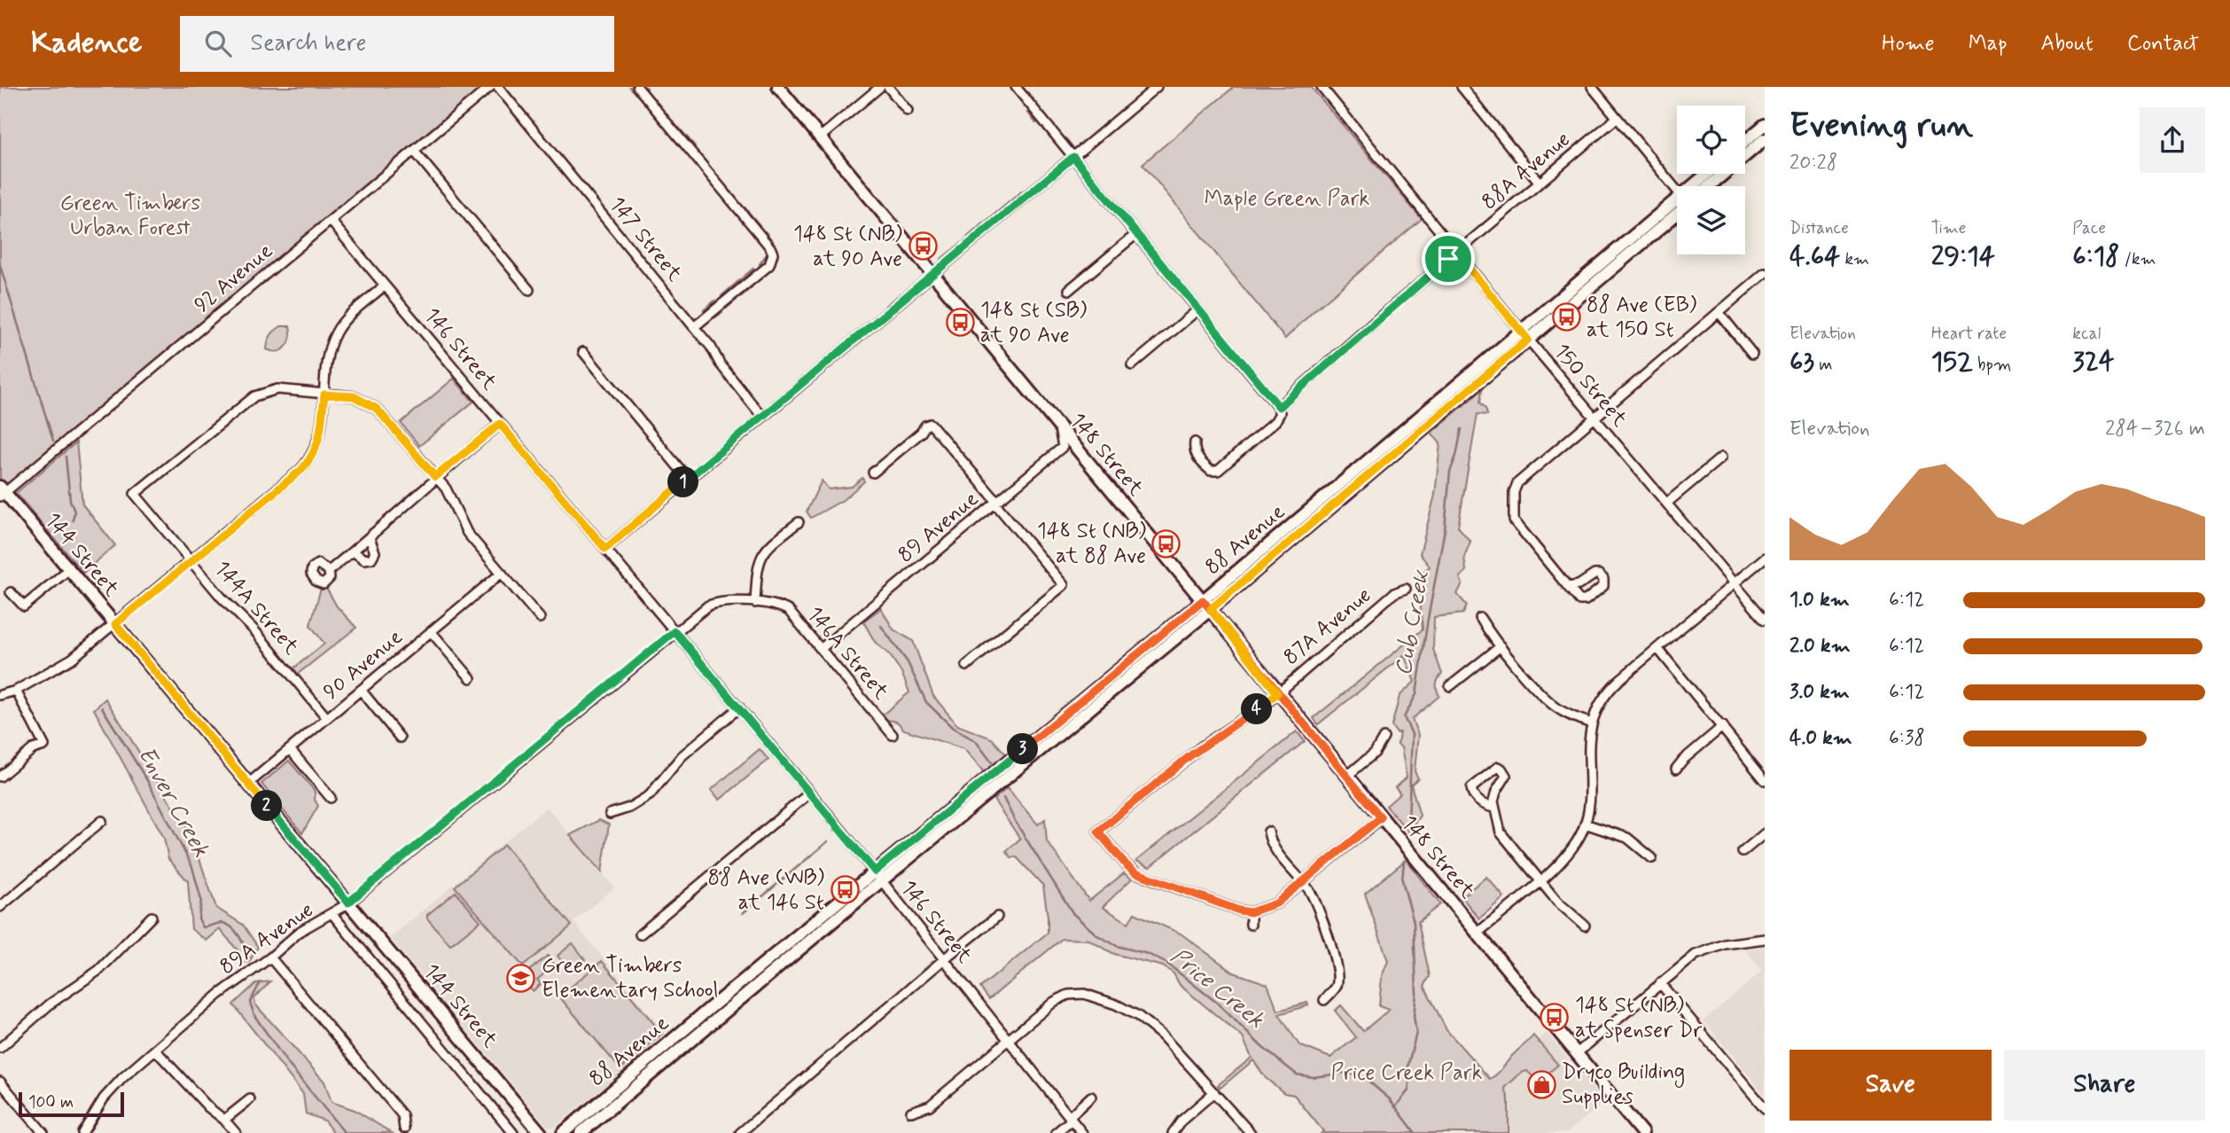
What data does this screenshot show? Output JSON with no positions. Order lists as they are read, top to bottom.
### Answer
{
  "streets": {
    "main road": ["148 Street", "88 Avenue", "144 Street"],
    "street": [
      "88A Avenue",
      "147 Street",
      "92 Avenue",
      "146 Street",
      "150 Street",
      "89 Avenue",
      "144A Street",
      "87A Avenue",
      "146A Street",
      "90 Avenue",
      "89A Avenue"
    ]
  },
  "crossings": [
    ["88A Avenue", "150 Street"],
    ["92 Avenue", "146 Street"],
    ["92 Avenue", "144 Street"],
    ["146 Street", "88 Avenue"],
    ["146 Street", "89A Avenue"],
    ["150 Street", "88 Avenue"],
    ["148 Street", "89 Avenue"],
    ["148 Street", "88 Avenue"],
    ["148 Street", "87A Avenue"],
    ["89 Avenue", "146A Street"],
    ["144 Street", "90 Avenue"],
    ["144 Street", "89A Avenue"],
    ["144A Street", "90 Avenue"],
    ["146A Street", "89A Avenue"]
  ],
  "water": ["Cub Creek", "Enver Creek", "Price Creek"],
  "parks": ["Maple Green Park", "Green Timbers Urban Forest", "Price Creek Park"],
  "places": {
    "bus stop": [
      "148 St (NB) at 90 Ave",
      "88 Ave (EB) at 150 St",
      "148 St (SB) at 90 Ave",
      "148 St (NB) at 88 Ave",
      "88 Ave (WB) at 146 St",
      "148 St (NB) at Spenser Dr"
    ],
    "school or university": ["Green Timbers Elementary School"],
    "shop": ["Dryco Building Supplies"]
  },
  "scale_bar": "100 m",
  "page": {
    "header": "Kadence",
    "search": "Search here",
    "nav": [
      "Home",
      "Map",
      "About",
      "Contact"
    ],
    "heading": ["Evening run", "20:28"],
    "stats": [
      ["Distance", "4.64 km"],
      ["Time", "29:14"],
      ["Pace", "6:18 /km"],
      ["Elevation", "63 m"],
      ["Heart rate", "152 bpm"],
      ["kcal", "324"]
    ],
    "chart": ["Elevation", "284–326 m"],
    "pins": [
      "1",
      "4",
      "3",
      "2"
    ],
    "list": [
      {
        "name": "1.0 km",
        "note": "6:12"
      },
      {
        "name": "2.0 km",
        "note": "6:12"
      },
      {
        "name": "3.0 km",
        "note": "6:12"
      },
      {
        "name": "4.0 km",
        "note": "6:38"
      }
    ],
    "buttons": ["Save", "Share"],
    "scale": "100 m"
  }
}
